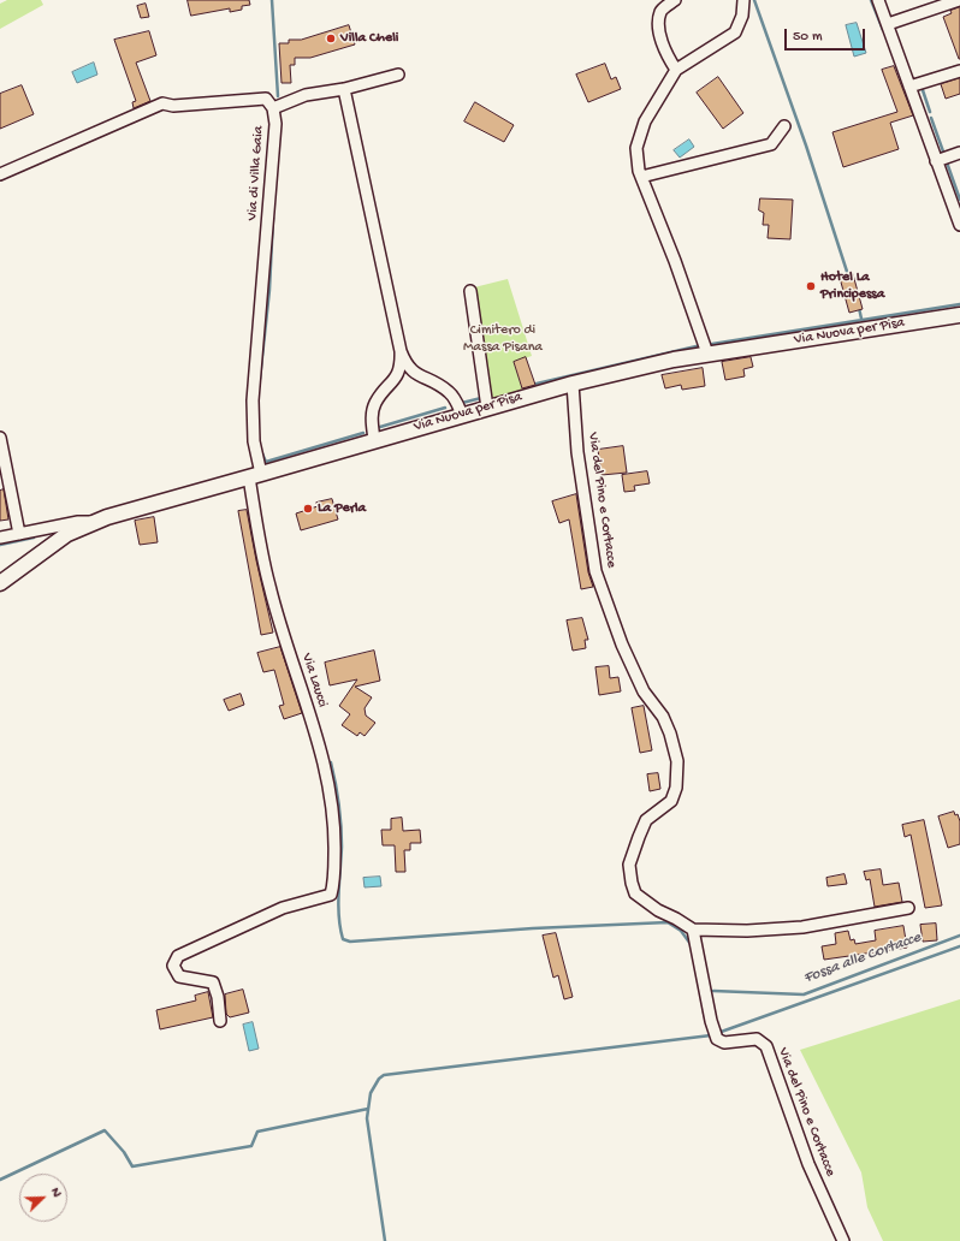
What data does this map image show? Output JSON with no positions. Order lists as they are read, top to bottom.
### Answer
{
  "streets": {
    "main road": ["Via Nuova per Pisa"],
    "street": ["Via di Villa Gaia", "Via del Pino e Cortacce", "Via Laucci"]
  },
  "crossings": [
    ["Via di Villa Gaia", "Via Nuova per Pisa"],
    ["Via di Villa Gaia", "Via Laucci"],
    ["Via Nuova per Pisa", "Via del Pino e Cortacce"],
    ["Via Nuova per Pisa", "Via Laucci"]
  ],
  "water": ["Fossa alle Cortacce"],
  "parks": ["Cimitero di Massa Pisana"],
  "places": ["Villa Cheli", "Hotel La Principessa", "La Perla"],
  "scale_bar": "50 m",
  "north": "top right"
}
